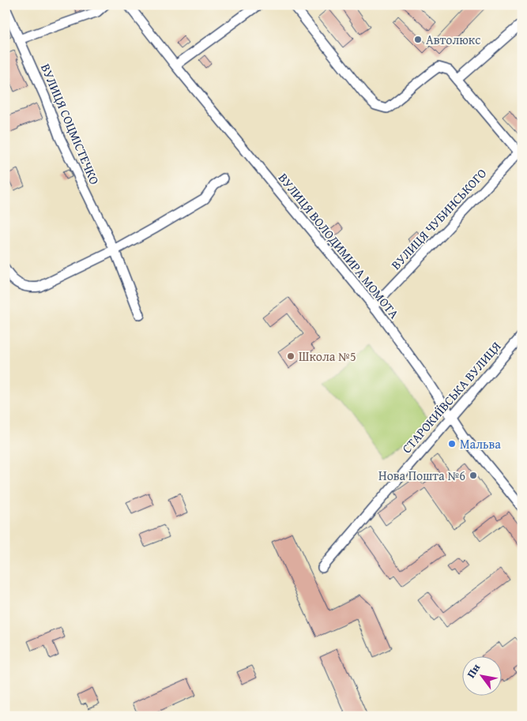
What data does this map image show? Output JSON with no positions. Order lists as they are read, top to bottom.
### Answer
{
  "streets": {
    "street": [
      "ВУЛИЦЯ СОЦМІСТЕЧКО",
      "ВУЛИЦЯ ЧУБИНСЬКОГО",
      "ВУЛИЦЯ ВОЛОДИМИРА МОМОТА",
      "СТАРОКИЇВСЬКА ВУЛИЦЯ"
    ]
  },
  "crossings": [
    ["ВУЛИЦЯ ЧУБИНСЬКОГО", "ВУЛИЦЯ ВОЛОДИМИРА МОМОТА"],
    ["ВУЛИЦЯ ВОЛОДИМИРА МОМОТА", "СТАРОКИЇВСЬКА ВУЛИЦЯ"]
  ],
  "places": [
    "Автолюкс",
    "Школа №5",
    "Мальва",
    "Нова Пошта №6"
  ],
  "north": "top left"
}
